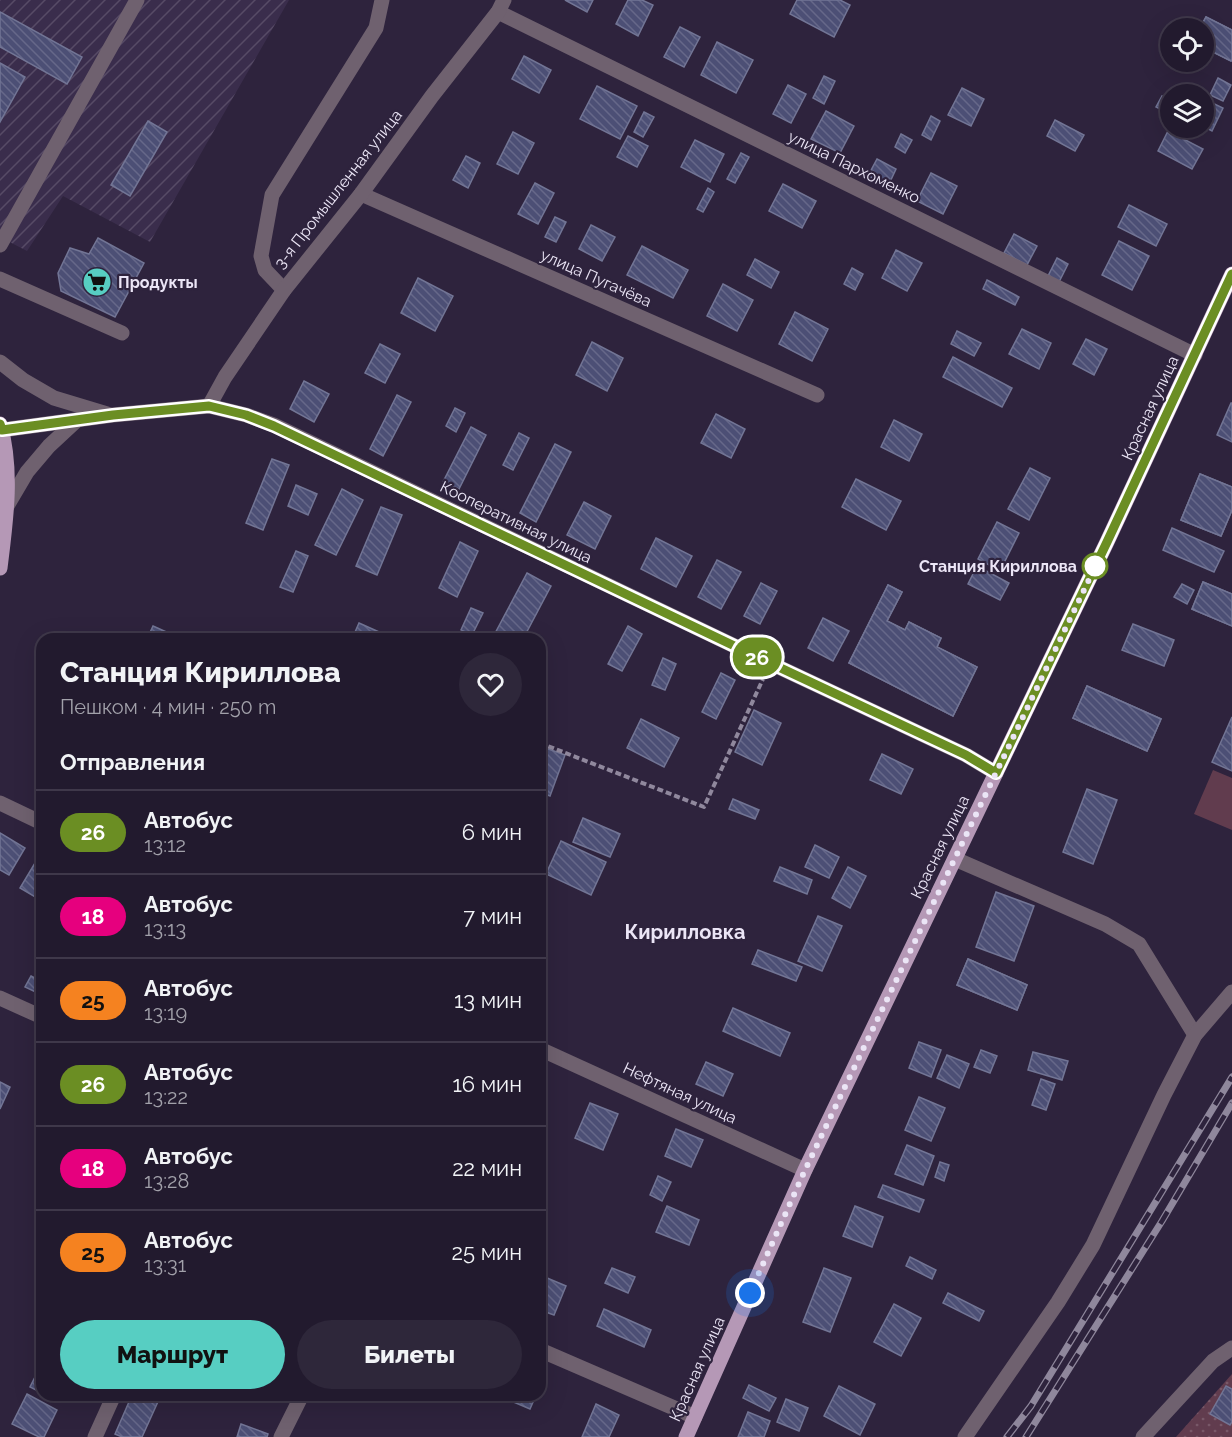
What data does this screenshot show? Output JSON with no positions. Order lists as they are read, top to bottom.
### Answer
{
  "streets": {
    "main road": ["Красная улица"],
    "street": [
      "улица Пархоменко",
      "3-я Промышленная улица",
      "улица Пугачёва",
      "Кооперативная улица",
      "Нефтяная улица"
    ]
  },
  "crossings": [
    ["улица Пархоменко", "3-я Промышленная улица"],
    ["улица Пархоменко", "Красная улица"],
    ["3-я Промышленная улица", "улица Пугачёва"],
    ["3-я Промышленная улица", "Кооперативная улица"],
    ["Красная улица", "Кооперативная улица"],
    ["Красная улица", "Нефтяная улица"]
  ],
  "districts": ["Кирилловка"],
  "places": {
    "supermarket": ["Продукты"],
    "other": ["Станция Кириллова"]
  },
  "lines": ["bus line 26"],
  "page": {
    "on_map": "26",
    "heading": [
      ["Станция Кириллова", "Пешком · 4 мин · 250 m"],
      "Отправления"
    ],
    "list": [
      {
        "mark": "26",
        "name": "Автобус",
        "note": "13:12",
        "value": "6 мин"
      },
      {
        "mark": "18",
        "name": "Автобус",
        "note": "13:13",
        "value": "7 мин"
      },
      {
        "mark": "25",
        "name": "Автобус",
        "note": "13:19",
        "value": "13 мин"
      },
      {
        "mark": "26",
        "name": "Автобус",
        "note": "13:22",
        "value": "16 мин"
      },
      {
        "mark": "18",
        "name": "Автобус",
        "note": "13:28",
        "value": "22 мин"
      },
      {
        "mark": "25",
        "name": "Автобус",
        "note": "13:31",
        "value": "25 мин"
      }
    ],
    "buttons": ["Маршрут", "Билеты"]
  }
}
